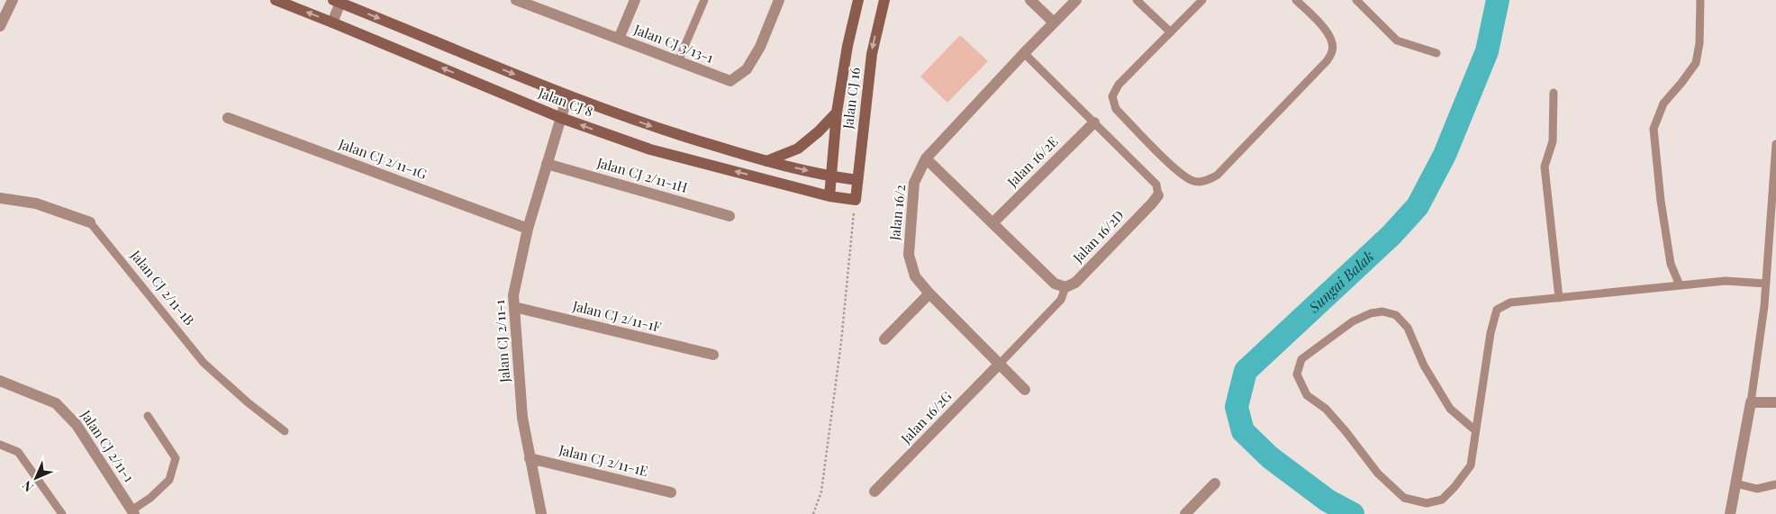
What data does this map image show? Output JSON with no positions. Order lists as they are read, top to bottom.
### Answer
{
  "streets": {
    "street": [
      "Jalan CJ 3/13-1",
      "Jalan CJ 16",
      "Jalan CJ 8",
      "Jalan CJ 2/11-1G",
      "Jalan 16/2E",
      "Jalan CJ 2/11-1H",
      "Jalan 16/2",
      "Jalan 16/2D",
      "Jalan CJ 2/11-1B",
      "Jalan CJ 2/11-1F",
      "Jalan CJ 2/11-1",
      "Jalan 16/2G",
      "Jalan CJ 2/11-1E"
    ]
  },
  "crossings": [
    ["Jalan CJ 16", "Jalan CJ 8"],
    ["Jalan CJ 8", "Jalan CJ 2/11-1"],
    ["Jalan CJ 2/11-1G", "Jalan CJ 2/11-1"],
    ["Jalan CJ 2/11-1H", "Jalan CJ 2/11-1"],
    ["Jalan 16/2", "Jalan 16/2G"],
    ["Jalan CJ 2/11-1F", "Jalan CJ 2/11-1"],
    ["Jalan CJ 2/11-1", "Jalan CJ 2/11-1E"]
  ],
  "water": ["Sungai Balak"],
  "north": "bottom left"
}
